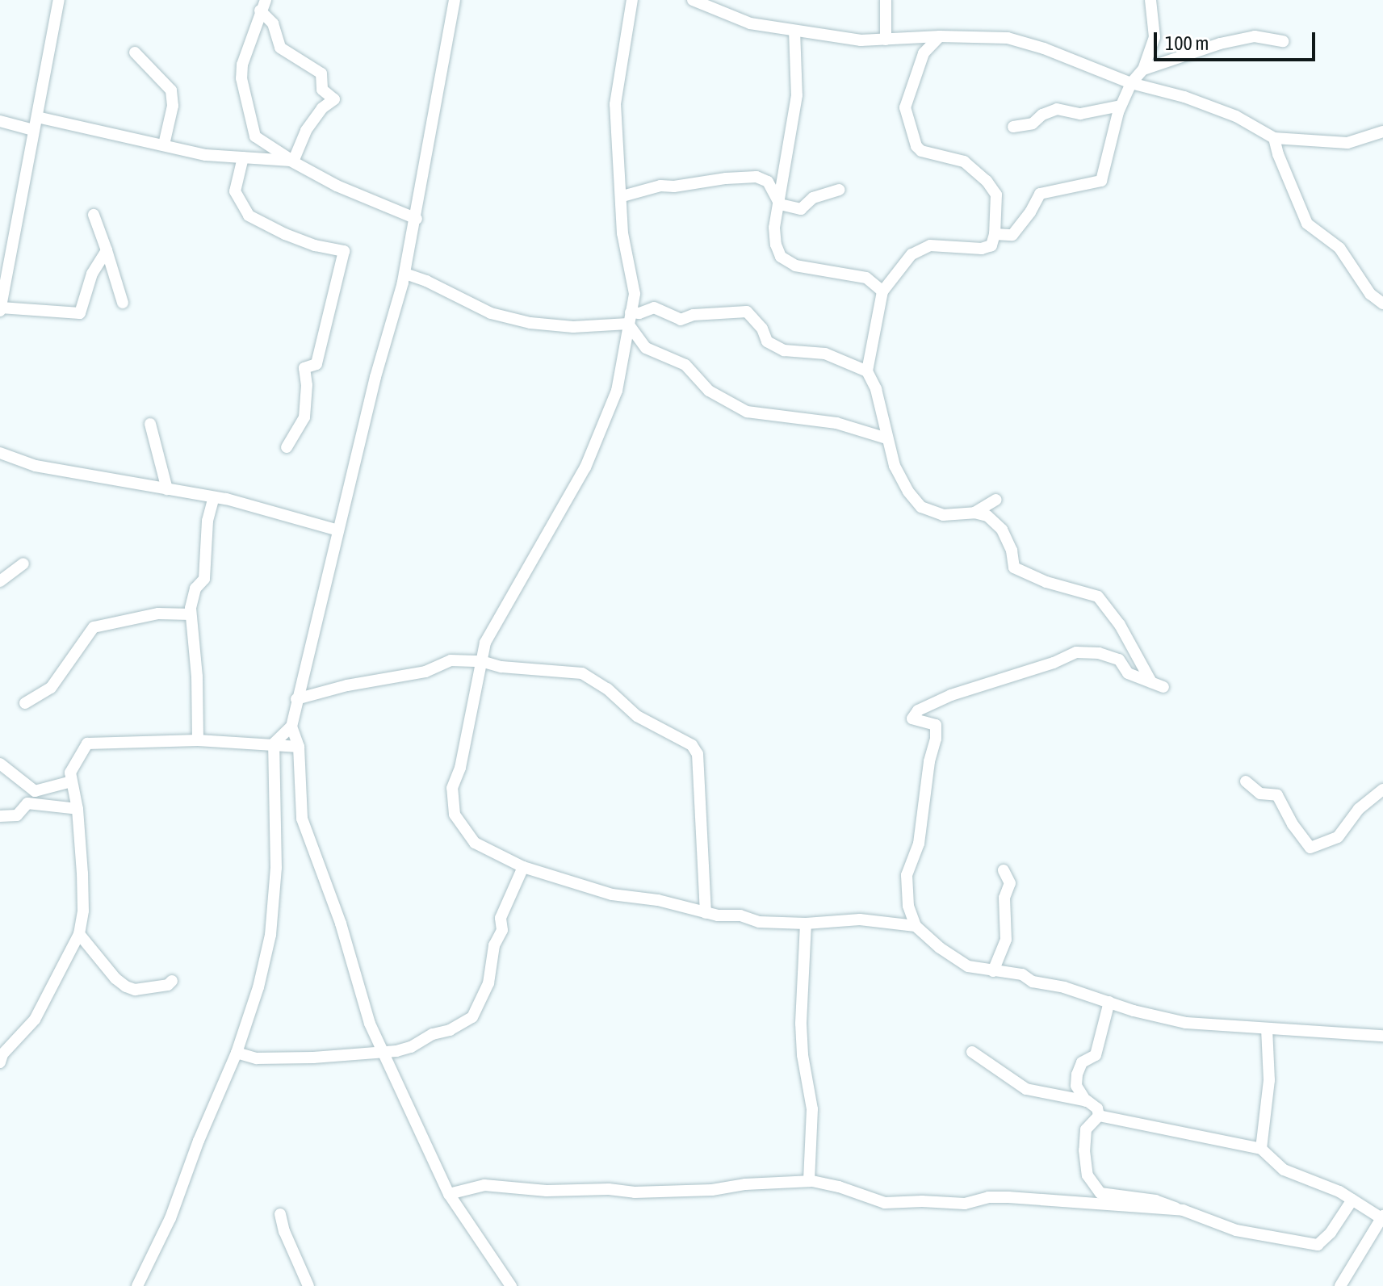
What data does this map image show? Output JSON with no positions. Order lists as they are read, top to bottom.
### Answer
{
  "scale_bar": "100 m"
}
